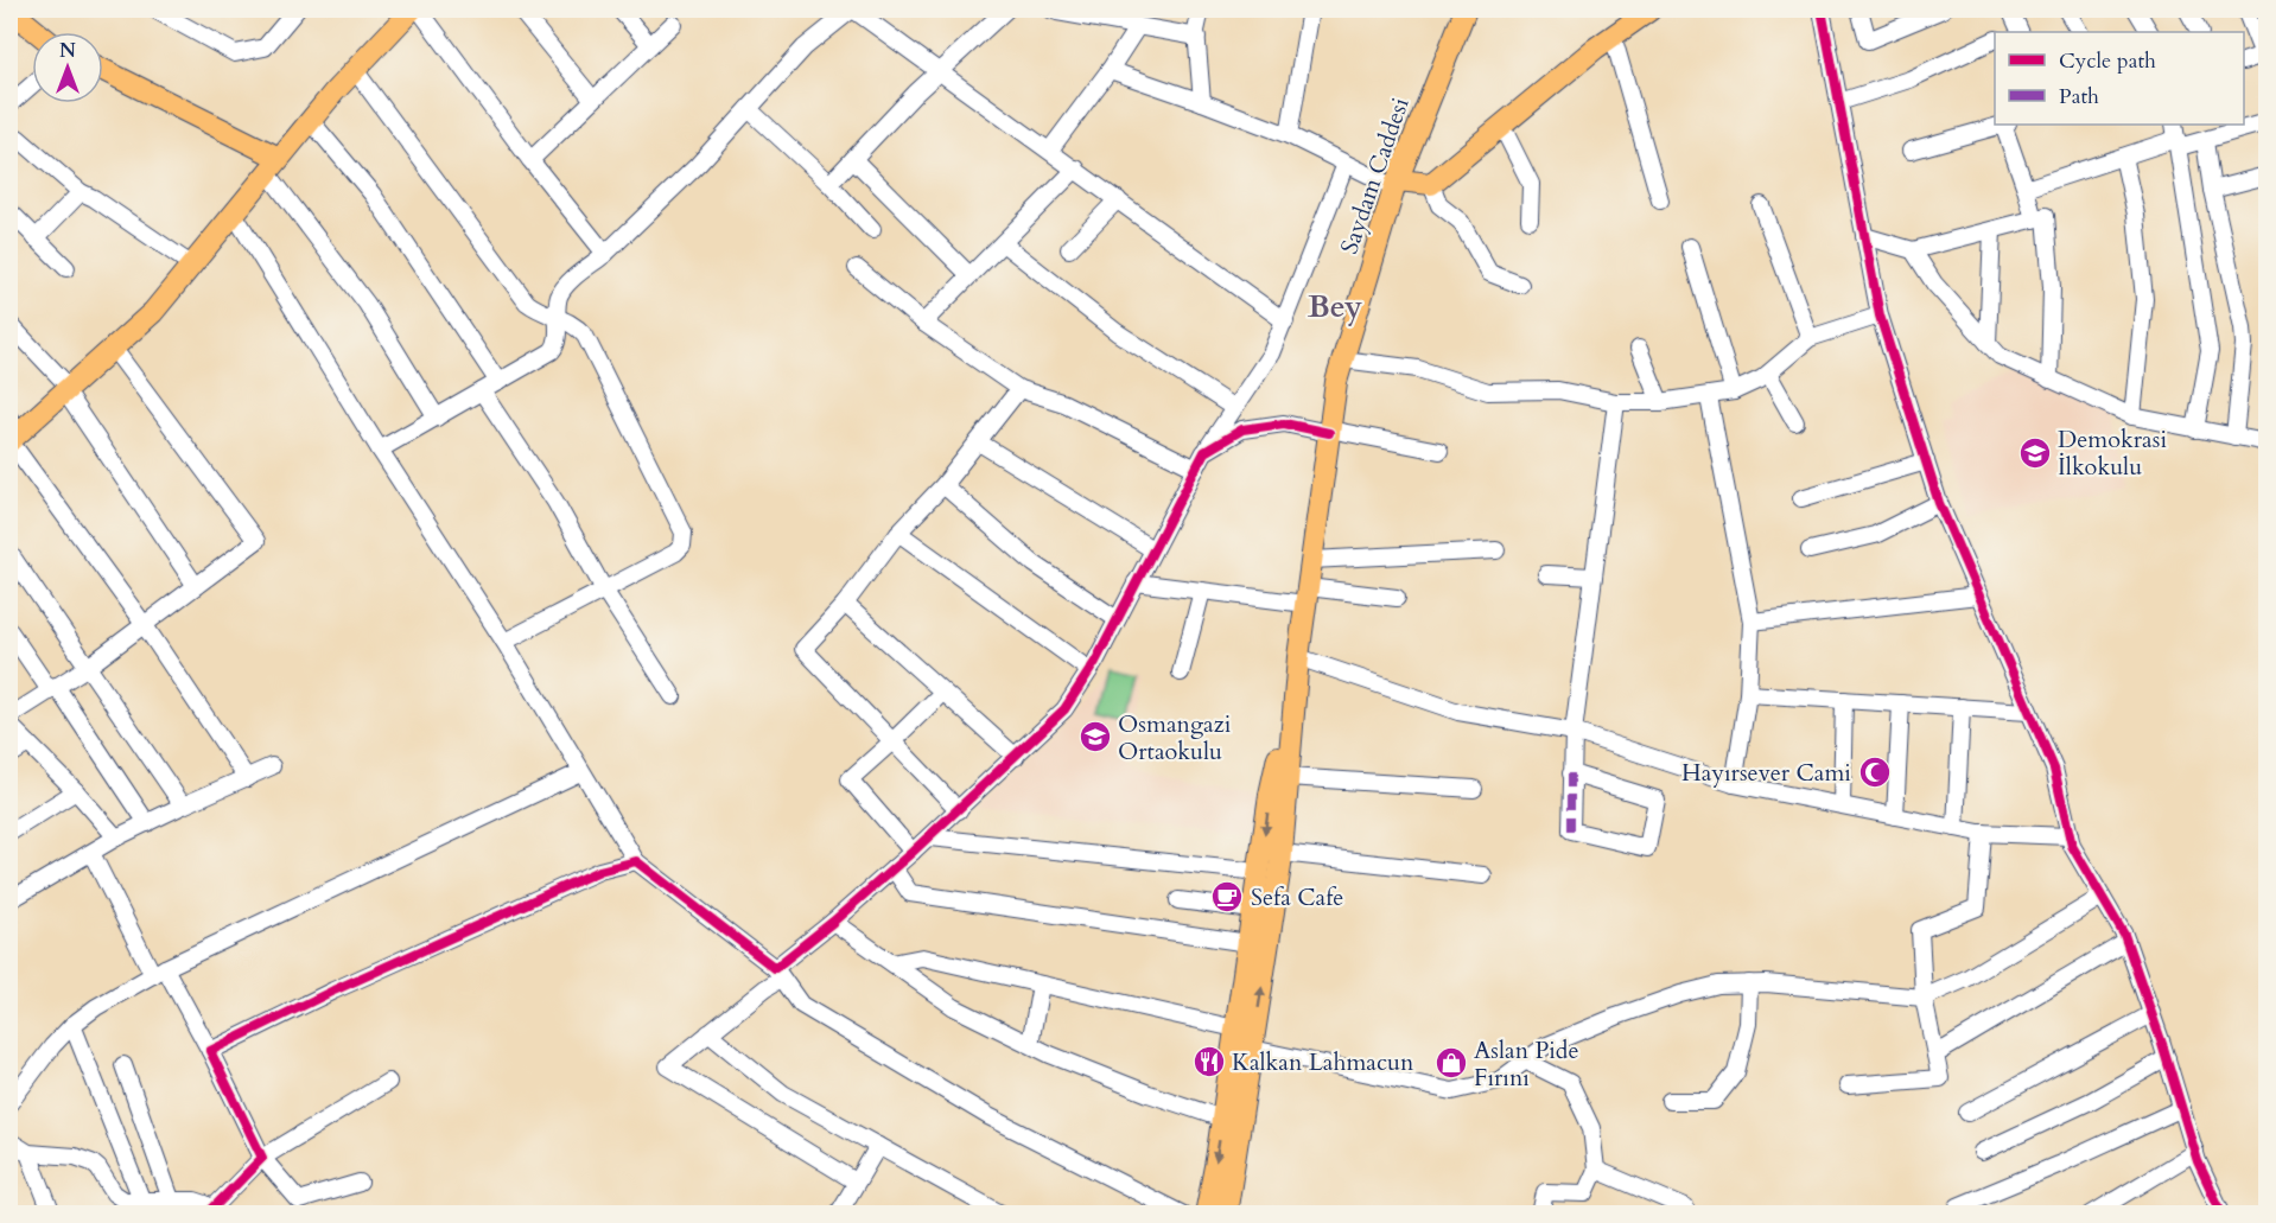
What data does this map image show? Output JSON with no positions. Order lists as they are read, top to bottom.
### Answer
{
  "streets": {
    "main road": ["Saydam Caddesi"]
  },
  "districts": ["Bey"],
  "places": {
    "school or university": ["Demokrasi İlkokulu", "Osmangazi Ortaokulu"],
    "mosque": ["Hayırsever Cami"],
    "cafe": ["Sefa Cafe"],
    "restaurant": ["Kalkan Lahmacun"],
    "shop": ["Aslan Pide Fırını"]
  },
  "legend": ["Cycle path", "Path"],
  "north": "top"
}
